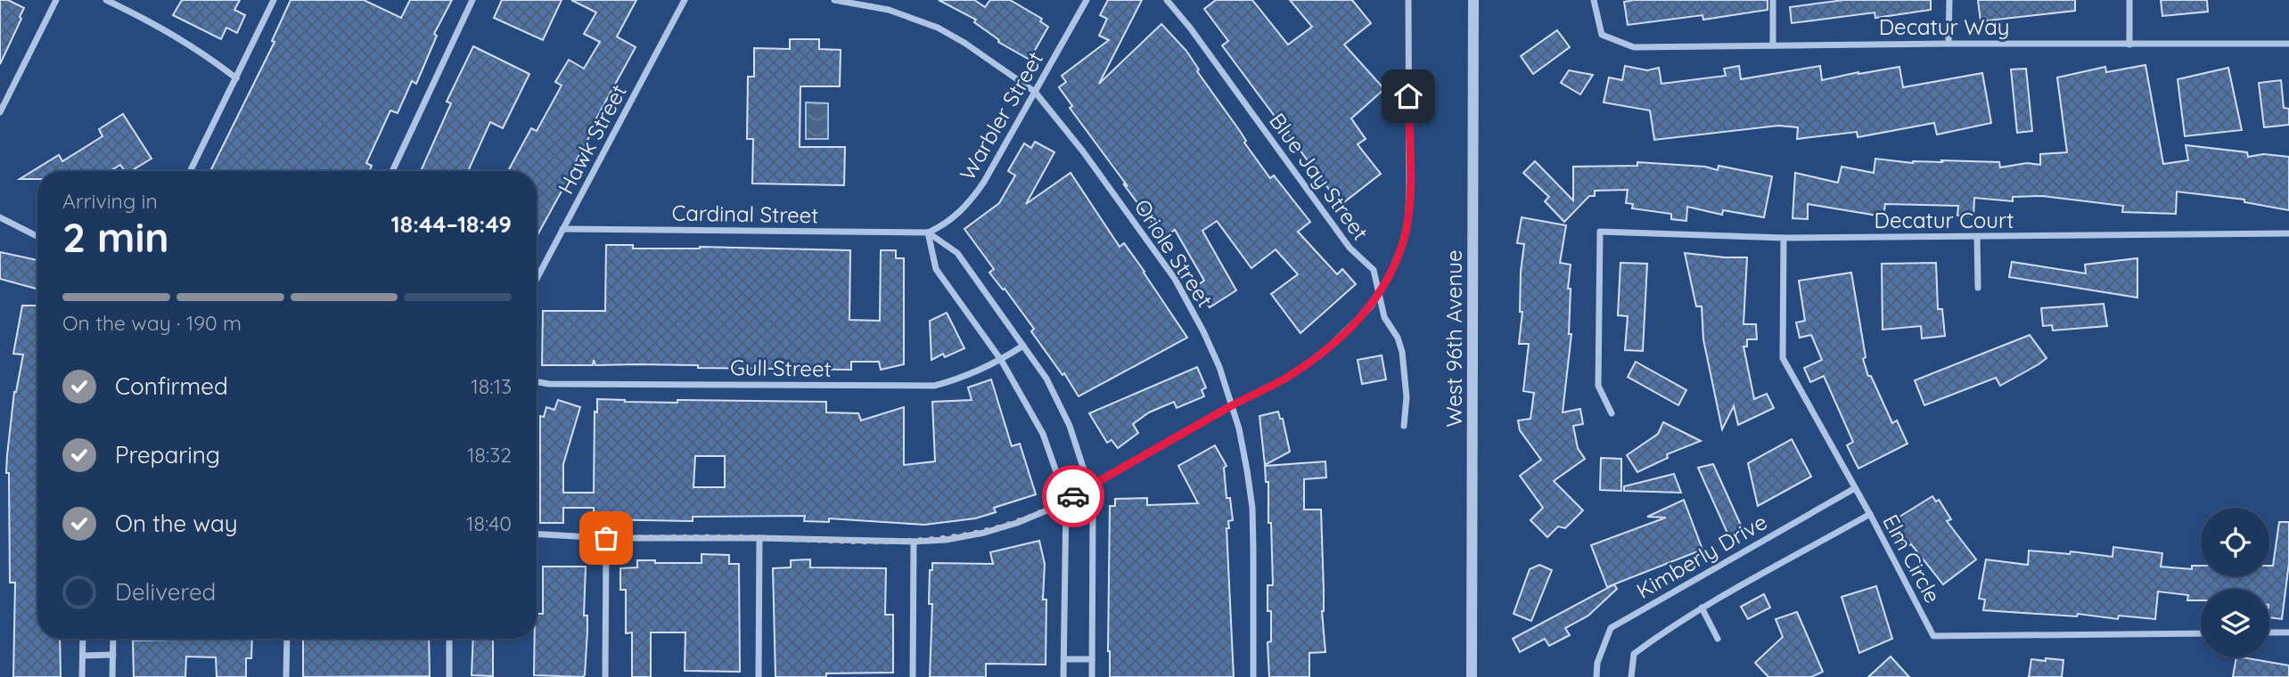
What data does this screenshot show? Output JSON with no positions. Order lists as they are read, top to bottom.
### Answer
{
  "streets": {
    "street": [
      "Decatur Way",
      "Warbler Street",
      "Hawk Street",
      "Blue Jay Street",
      "Cardinal Street",
      "Decatur Court",
      "Oriole Street",
      "West 96th Avenue",
      "Gull Street",
      "Kimberly Drive",
      "Elm Circle"
    ]
  },
  "crossings": [
    ["Warbler Street", "Cardinal Street"],
    ["Warbler Street", "Oriole Street"],
    ["Hawk Street", "Cardinal Street"],
    ["Decatur Court", "Elm Circle"],
    ["Kimberly Drive", "Elm Circle"]
  ],
  "page": {
    "heading": ["2 min", "Arriving in", "18:44–18:49"],
    "bar": "On the way · 190 m",
    "list": [
      ["Confirmed", "18:13"],
      ["Preparing", "18:32"],
      ["On the way", "18:40"],
      "Delivered"
    ]
  }
}
